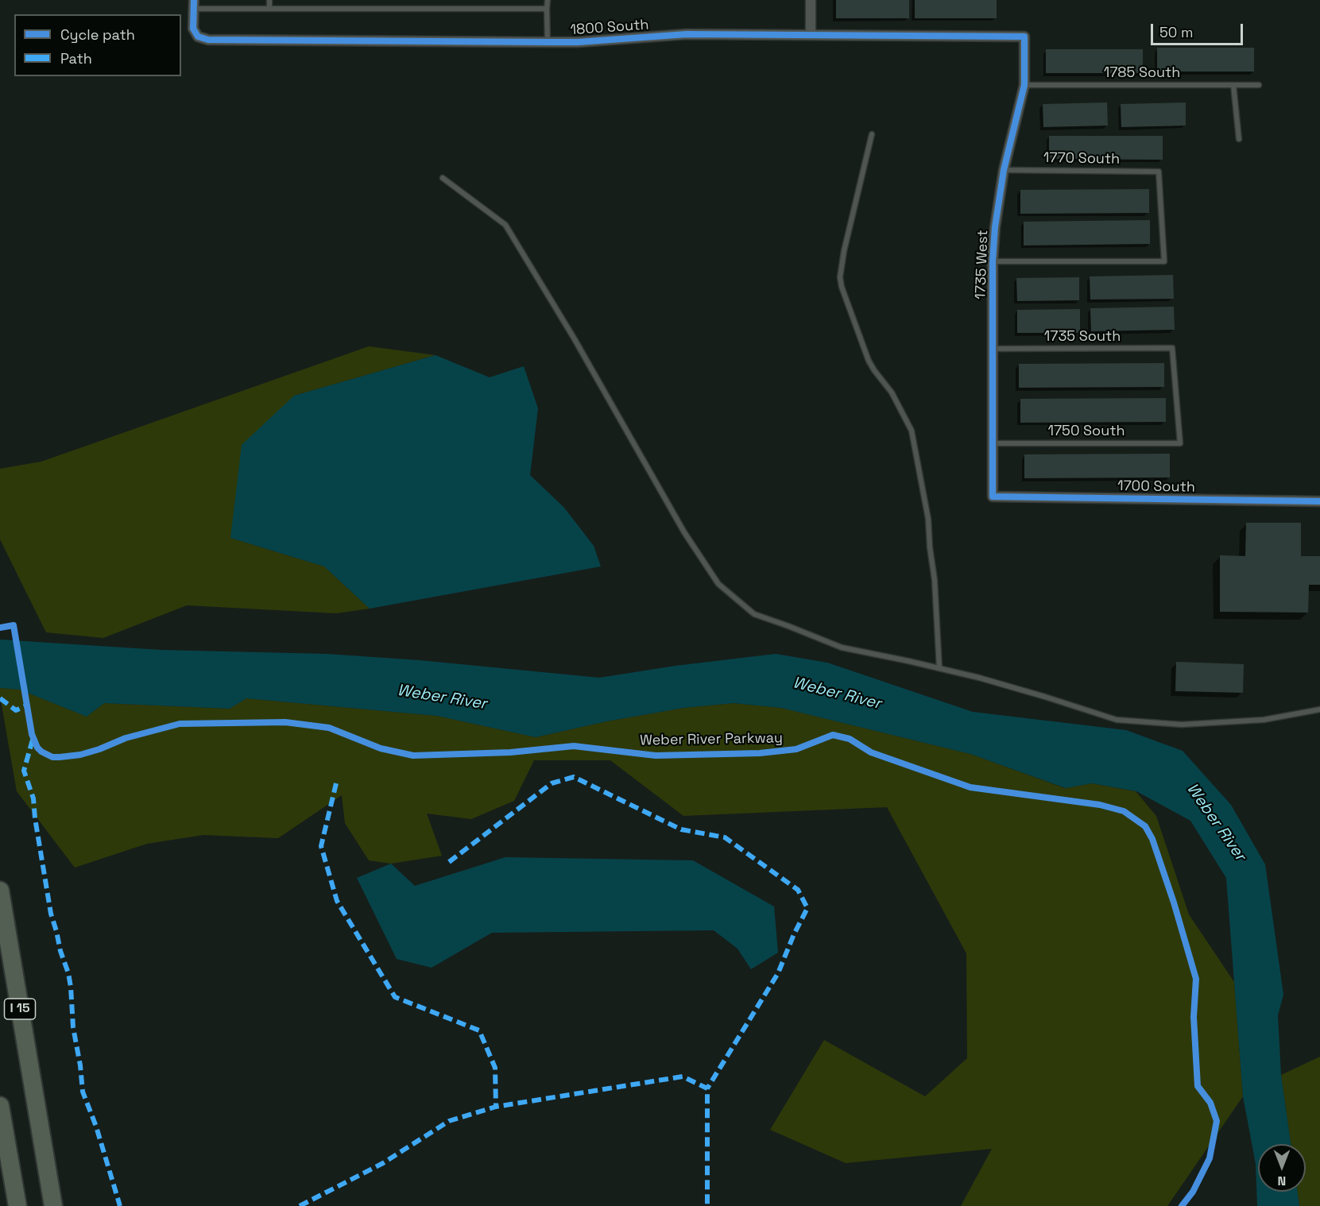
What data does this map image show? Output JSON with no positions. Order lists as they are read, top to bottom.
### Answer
{
  "streets": {
    "highway": ["I 15"],
    "street": ["1800 South", "1735 West", "1700 South"],
    "lane": [
      "1785 South",
      "1770 South",
      "1735 South",
      "1750 South"
    ],
    "cycle path": ["Weber River Parkway"]
  },
  "crossings": [
    ["1800 South", "1735 West"],
    ["1785 South", "1735 West"],
    ["1770 South", "1735 West"],
    ["1735 West", "1735 South"],
    ["1735 West", "1750 South"],
    ["1735 West", "1700 South"],
    ["1735 South", "1750 South"]
  ],
  "water": ["Weber River"],
  "legend": ["Cycle path", "Path"],
  "scale_bar": "50 m",
  "north": "bottom"
}
